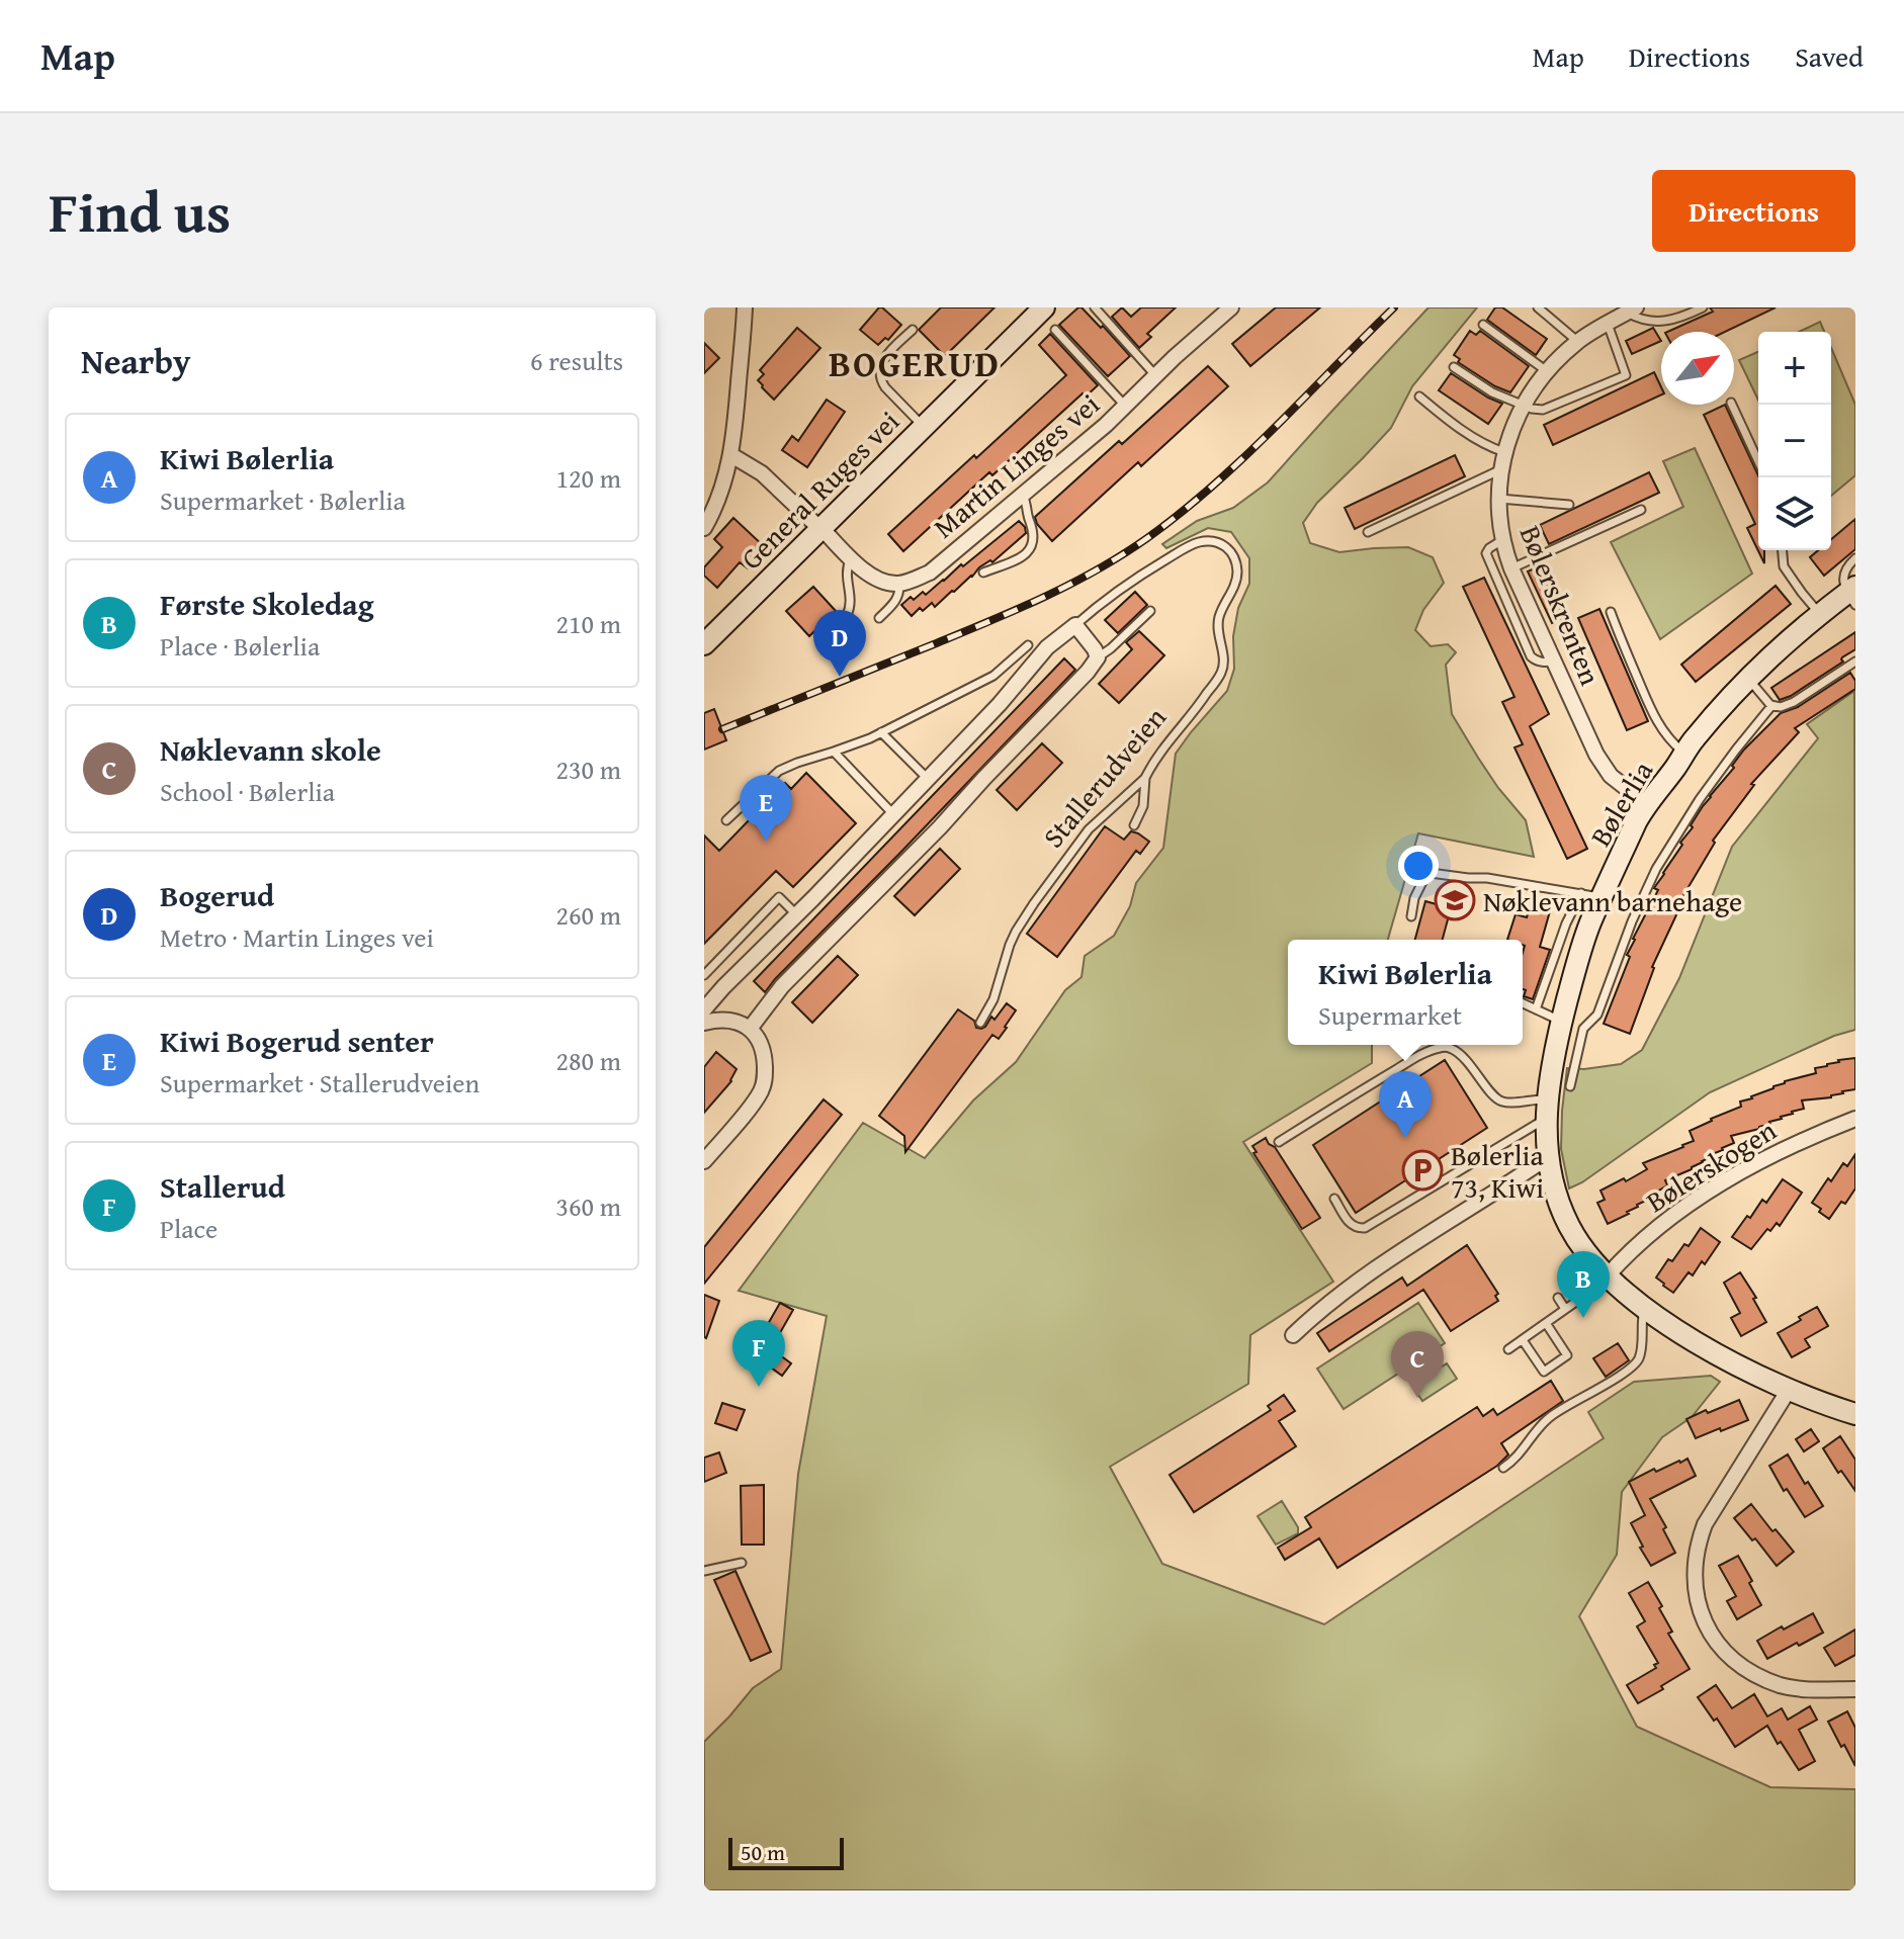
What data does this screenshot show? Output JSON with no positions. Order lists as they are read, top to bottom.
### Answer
{
  "streets": {
    "street": [
      "Martin Linges vei",
      "General Ruges vei",
      "Bølerskrenten",
      "Stallerudveien",
      "Bølerlia",
      "Bølerskogen"
    ]
  },
  "crossings": [
    ["Bølerskrenten", "Bølerlia"],
    ["Bølerlia", "Bølerskogen"]
  ],
  "districts": ["BOGERUD"],
  "places": {
    "school or university": ["Nøklevann barnehage"],
    "parking": ["Bølerlia 73, Kiwi"]
  },
  "scale_bar": "50 m",
  "north": "top right",
  "page": {
    "header": "Map",
    "nav": ["Map", "Directions", "Saved"],
    "title": "Find us",
    "buttons": "Directions",
    "heading": ["Nearby", "6 results"],
    "map_buttons": ["+", "−"],
    "list": [
      {
        "mark": "A",
        "name": "Kiwi Bølerlia",
        "note": "Supermarket · Bølerlia",
        "value": "120 m"
      },
      {
        "mark": "B",
        "name": "Første Skoledag",
        "note": "Place · Bølerlia",
        "value": "210 m"
      },
      {
        "mark": "C",
        "name": "Nøklevann skole",
        "note": "School · Bølerlia",
        "value": "230 m"
      },
      {
        "mark": "D",
        "name": "Bogerud",
        "note": "Metro · Martin Linges vei",
        "value": "260 m"
      },
      {
        "mark": "E",
        "name": "Kiwi Bogerud senter",
        "note": "Supermarket · Stallerudveien",
        "value": "280 m"
      },
      {
        "mark": "F",
        "name": "Stallerud",
        "note": "Place",
        "value": "360 m"
      }
    ],
    "pins": [
      "D",
      "E",
      "A",
      "B",
      "F",
      "C"
    ],
    "popup": ["Kiwi Bølerlia", "Supermarket"],
    "scale": "50 m"
  }
}
